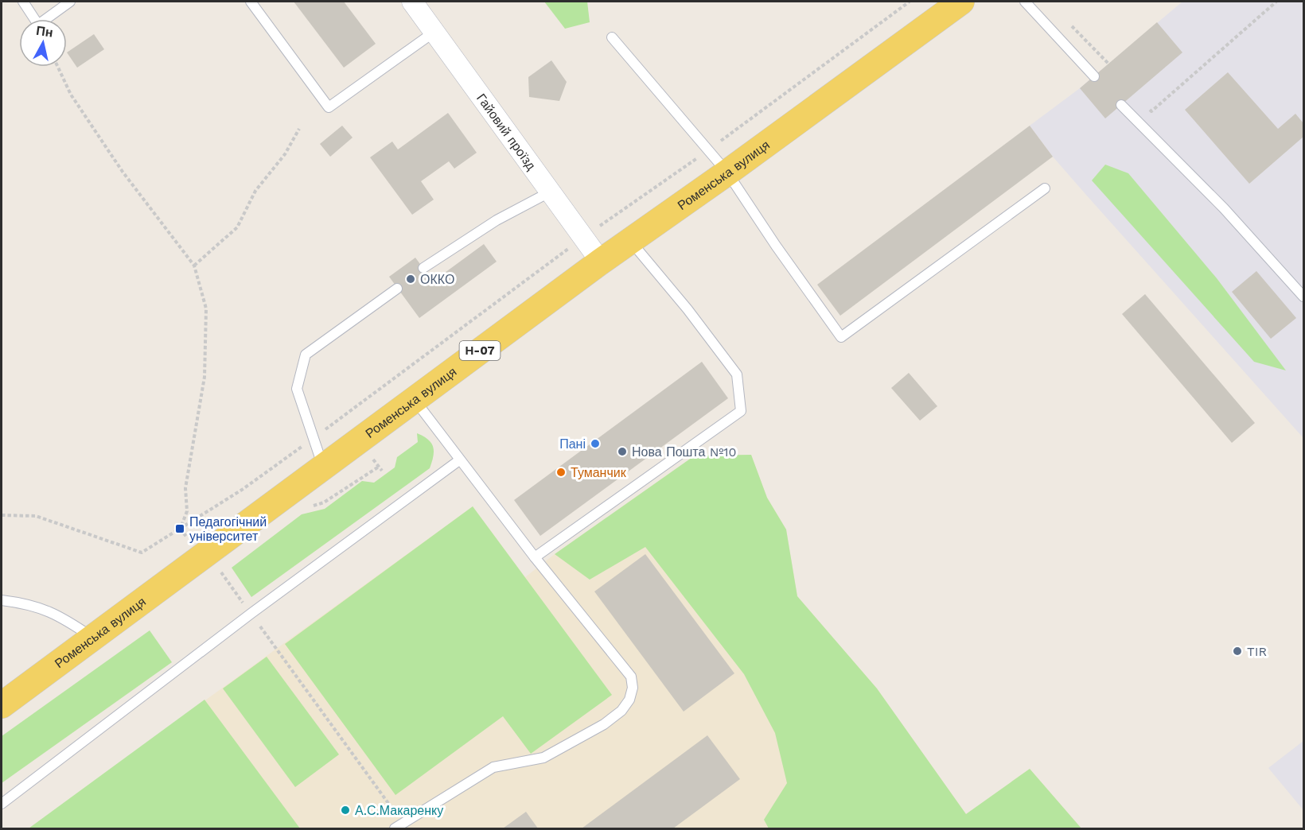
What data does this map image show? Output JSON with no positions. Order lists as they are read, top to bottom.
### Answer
{
  "streets": {
    "main road": ["Роменська вулиця", "Н-07"],
    "street": ["Гайовий проїзд"]
  },
  "crossings": [
    ["Гайовий проїзд", "Роменська вулиця"]
  ],
  "places": {
    "other": [
      "ОККО",
      "Пані",
      "Нова Пошта №10",
      "Туманчик",
      "TIR",
      "А.С.Макаренку"
    ],
    "transit": ["Педагогічний університет"]
  },
  "north": "top"
}
